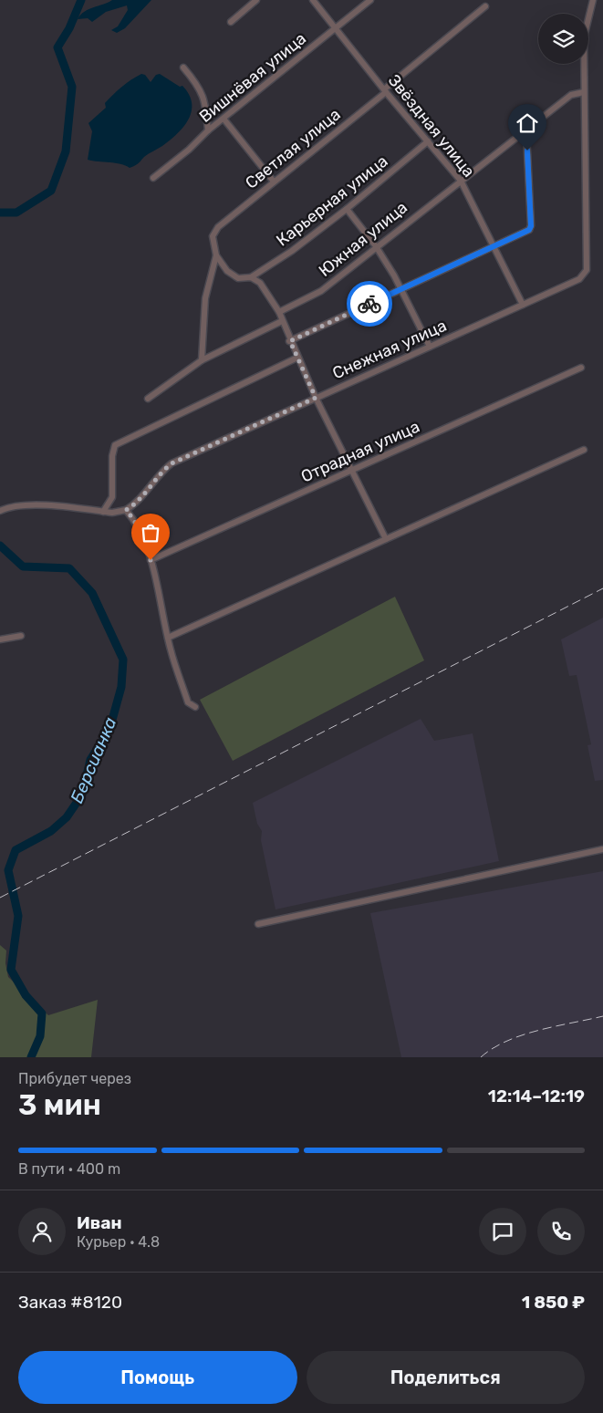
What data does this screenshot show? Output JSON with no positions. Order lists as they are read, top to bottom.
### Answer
{
  "streets": {
    "street": [
      "Вишнёвая улица",
      "Звёздная улица",
      "Светлая улица",
      "Карьерная улица",
      "Южная улица",
      "Снежная улица",
      "Отрадная улица"
    ]
  },
  "crossings": [
    ["Вишнёвая улица", "Звёздная улица"],
    ["Звёздная улица", "Светлая улица"],
    ["Звёздная улица", "Карьерная улица"],
    ["Звёздная улица", "Южная улица"],
    ["Звёздная улица", "Снежная улица"],
    ["Южная улица", "Снежная улица"]
  ],
  "water": ["Берсианка"],
  "page": {
    "heading": ["3 мин", "Прибудет через", "12:14–12:19"],
    "panel": [
      "Иван",
      "Курьер · 4.8",
      "Заказ #8120",
      "1 850 ₽"
    ],
    "bar": "В пути · 400 m",
    "buttons": ["Помощь", "Поделиться"]
  }
}
